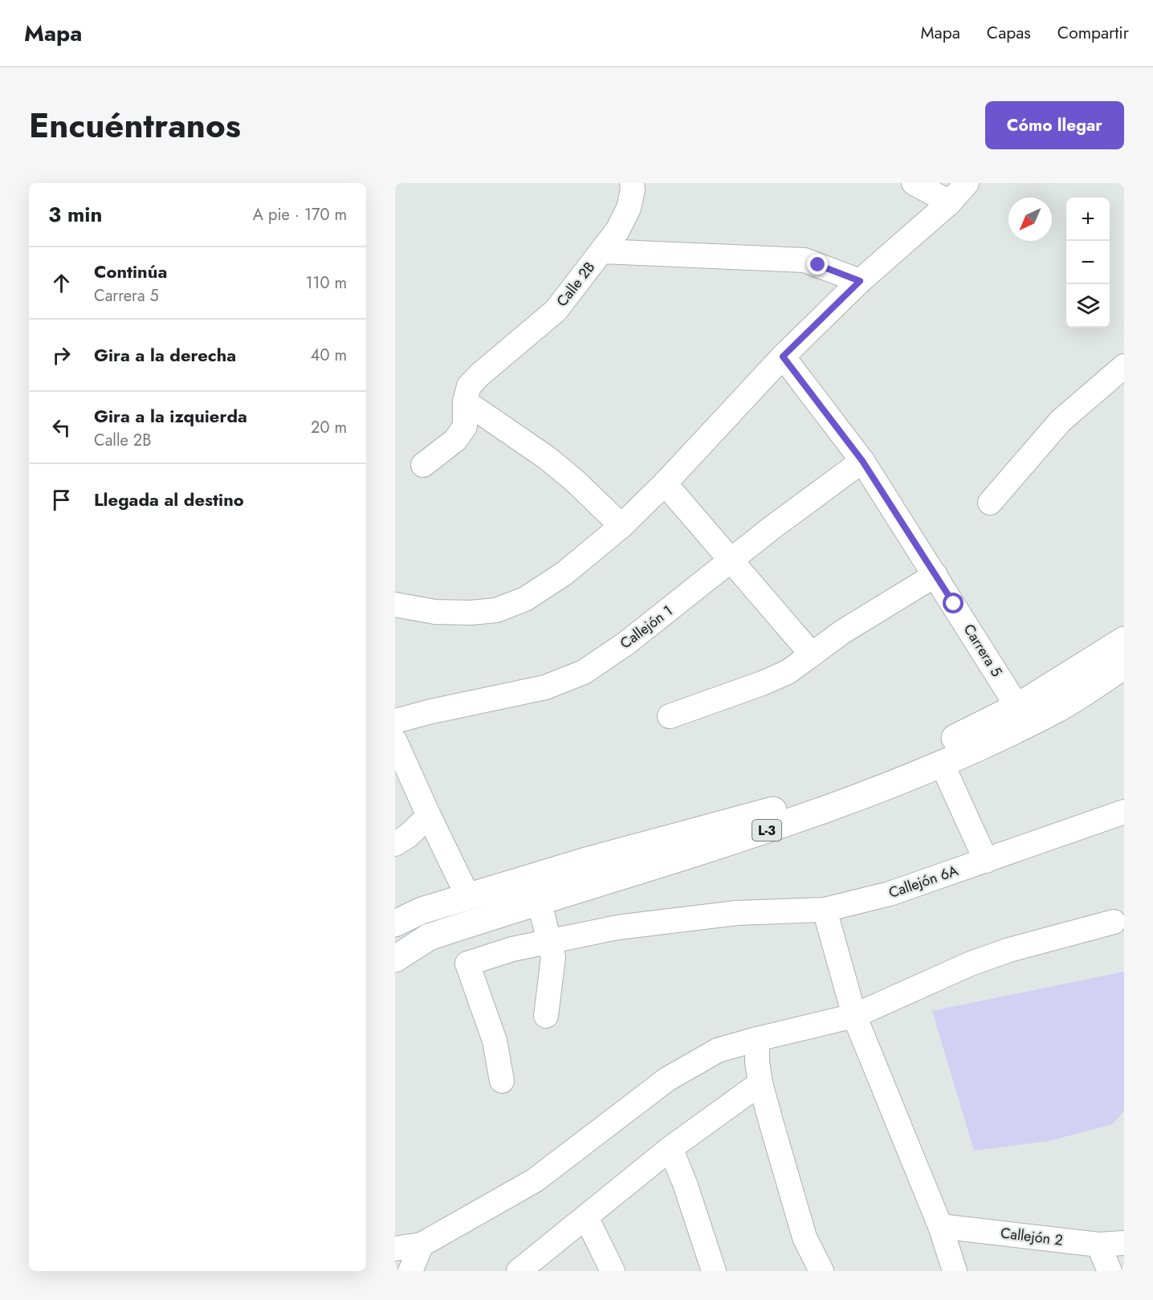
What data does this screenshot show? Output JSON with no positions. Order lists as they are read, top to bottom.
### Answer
{
  "streets": {
    "main road": ["L-3"],
    "street": [
      "Calle 2B",
      "Callejón 1",
      "Carrera 5",
      "Callejón 6A",
      "Callejón 2"
    ]
  },
  "crossings": [
    ["Callejón 1", "Carrera 5"],
    ["Carrera 5", "L-3"]
  ],
  "north": "bottom left",
  "page": {
    "header": "Mapa",
    "nav": ["Mapa", "Capas", "Compartir"],
    "title": "Encuéntranos",
    "buttons": "Cómo llegar",
    "heading": ["3 min", "A pie · 170 m"],
    "map_buttons": ["+", "−"],
    "list": [
      ["Continúa", "Carrera 5", "110 m"],
      ["Gira a la derecha", "40 m"],
      ["Gira a la izquierda", "Calle 2B", "20 m"],
      "Llegada al destino"
    ]
  }
}
